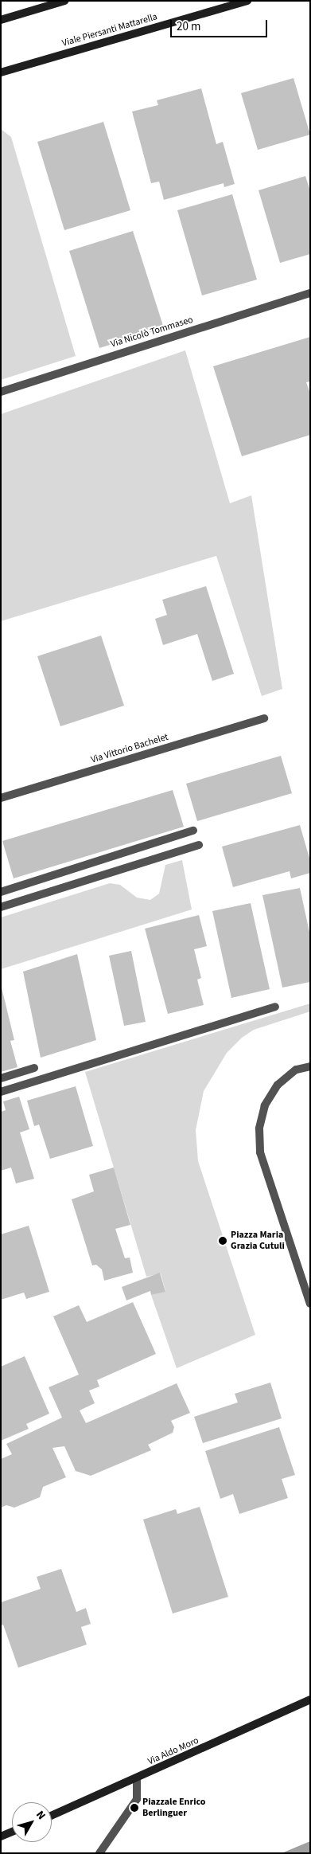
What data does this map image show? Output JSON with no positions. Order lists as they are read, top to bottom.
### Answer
{
  "streets": {
    "street": [
      "Viale Piersanti Mattarella",
      "Via Nicolò Tommaseo",
      "Via Vittorio Bachelet",
      "Via Aldo Moro"
    ]
  },
  "places": ["Piazza Maria Grazia Cutuli", "Piazzale Enrico Berlinguer"],
  "scale_bar": "20 m",
  "north": "top right"
}
